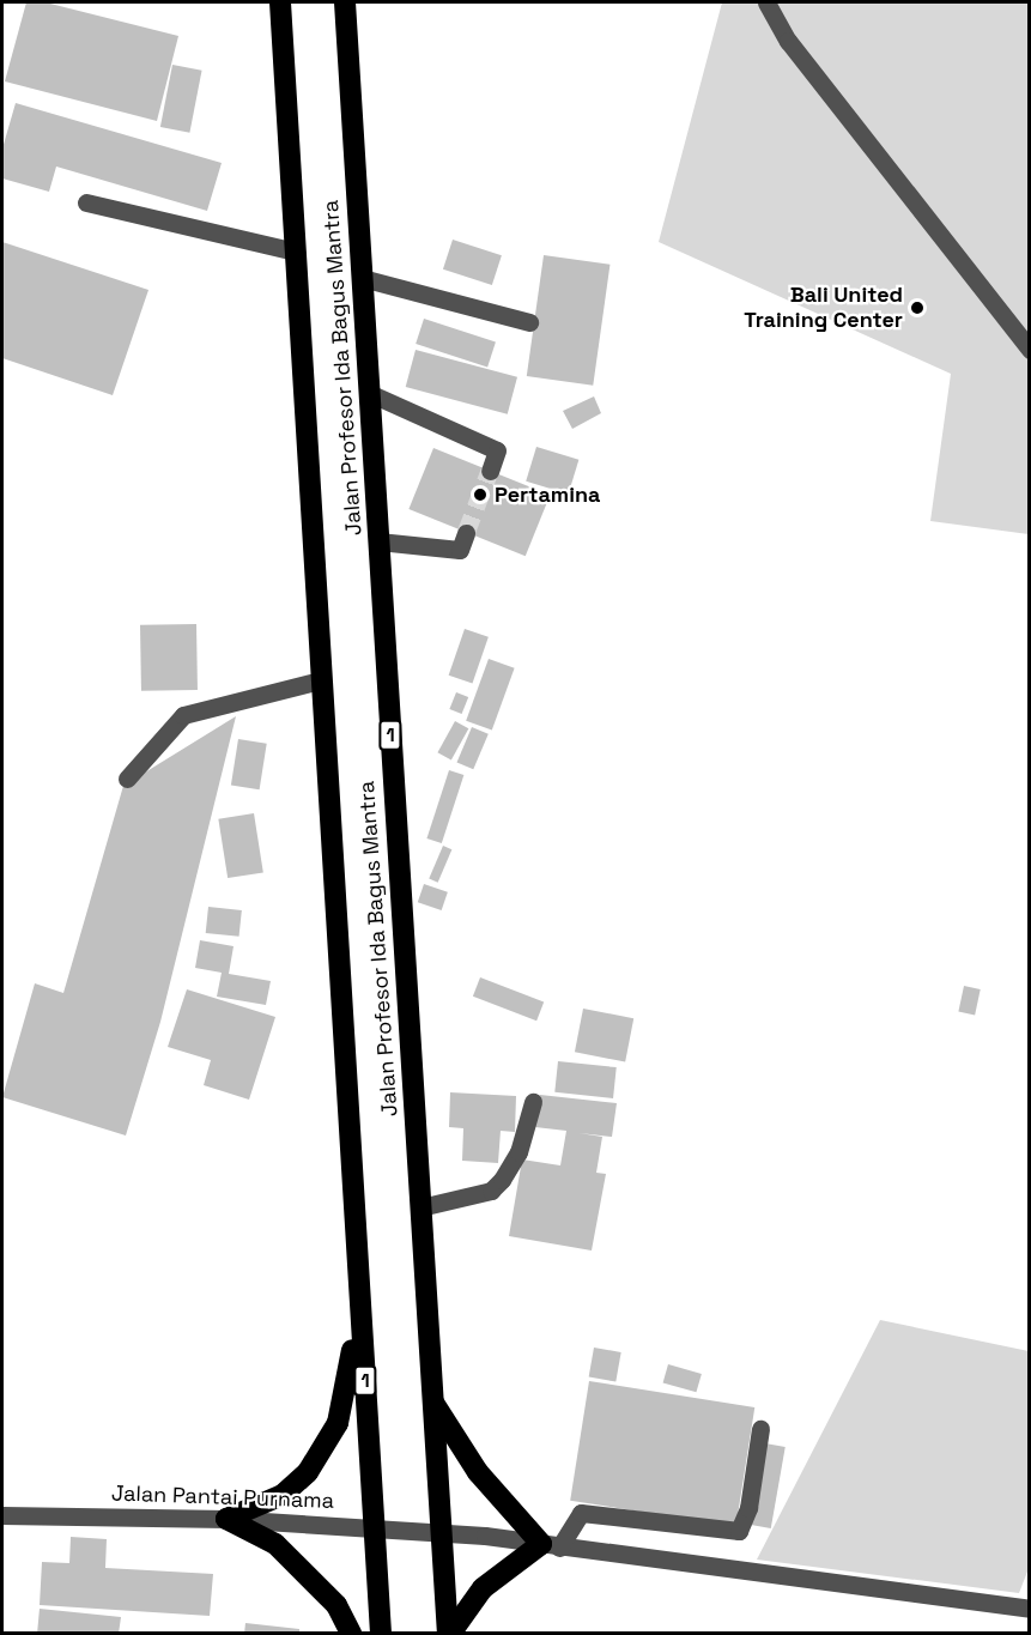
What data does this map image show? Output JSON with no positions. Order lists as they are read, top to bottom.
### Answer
{
  "streets": {
    "highway": ["Jalan Profesor Ida Bagus Mantra", "1"],
    "street": ["Jalan Pantai Purnama"]
  },
  "crossings": [
    ["Jalan Profesor Ida Bagus Mantra", "Jalan Pantai Purnama"]
  ],
  "places": ["Bali United Training Center", "Pertamina"]
}
